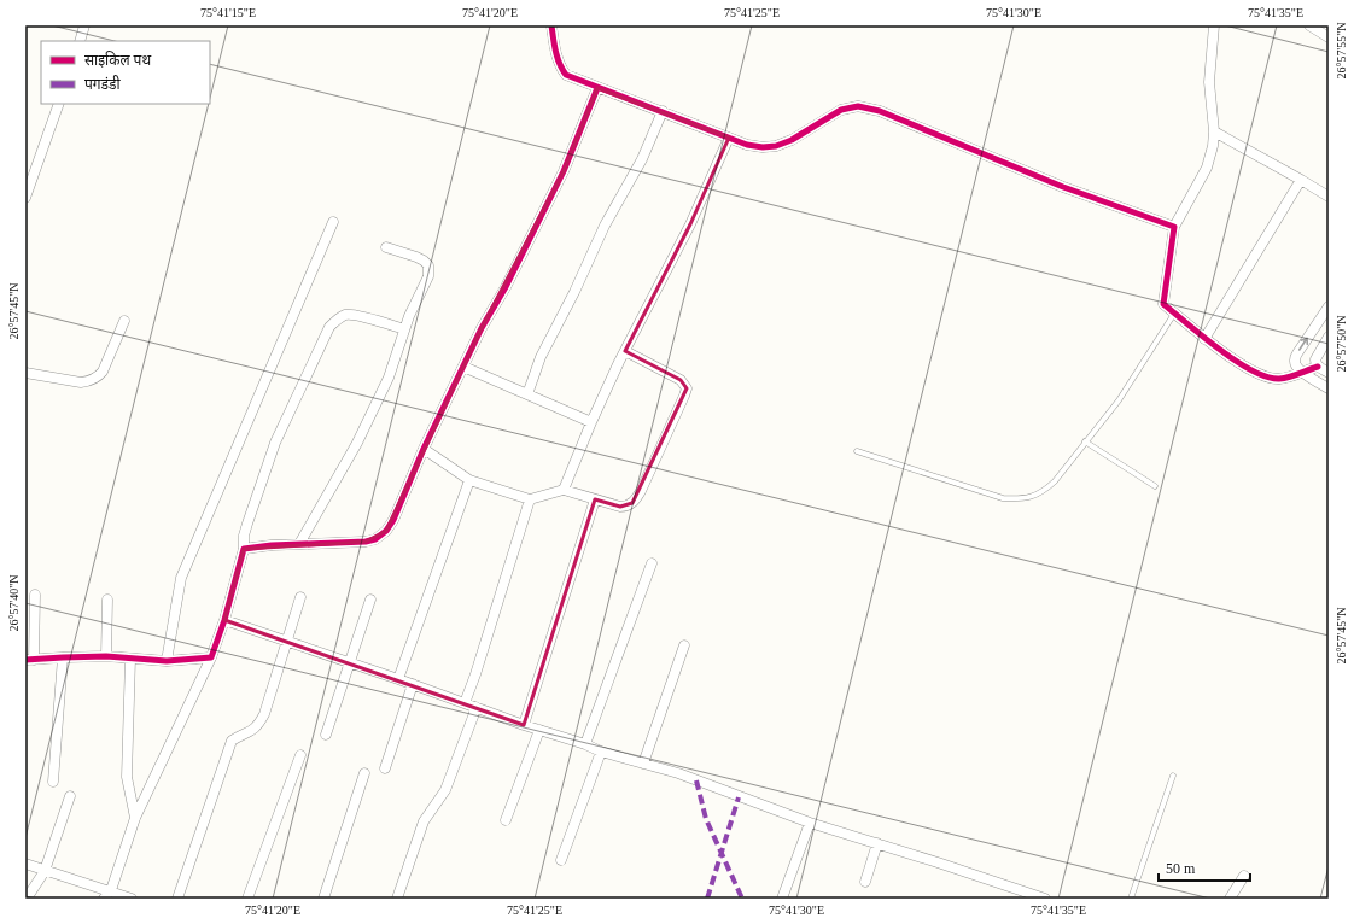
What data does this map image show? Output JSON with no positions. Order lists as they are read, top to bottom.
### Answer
{
  "legend": ["साइकिल पथ", "पगडंडी"],
  "scale_bar": "50 m",
  "coordinates": [
    "75°41'15\"E",
    "75°41'20\"E",
    "75°41'25\"E",
    "75°41'30\"E",
    "75°41'35\"E",
    "26°57'55\"N",
    "26°57'45\"N",
    "26°57'50\"N",
    "26°57'40\"N"
  ]
}
